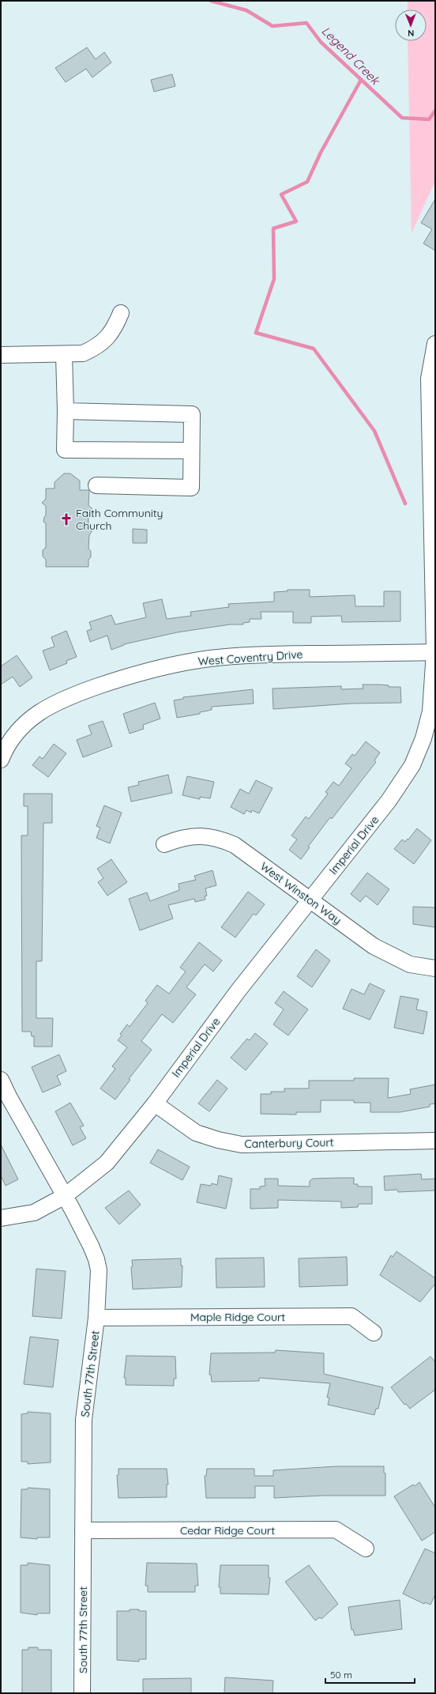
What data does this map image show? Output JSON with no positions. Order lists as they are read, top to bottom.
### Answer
{
  "streets": {
    "street": [
      "West Coventry Drive",
      "Imperial Drive",
      "West Winston Way",
      "Canterbury Court",
      "Maple Ridge Court",
      "South 77th Street",
      "Cedar Ridge Court"
    ]
  },
  "crossings": [
    ["West Coventry Drive", "Imperial Drive"],
    ["Imperial Drive", "West Winston Way"],
    ["Imperial Drive", "Canterbury Court"],
    ["Imperial Drive", "South 77th Street"],
    ["Maple Ridge Court", "South 77th Street"],
    ["South 77th Street", "Cedar Ridge Court"]
  ],
  "water": ["Legend Creek"],
  "places": {
    "church": ["Faith Community Church"]
  },
  "scale_bar": "50 m",
  "north": "bottom"
}
